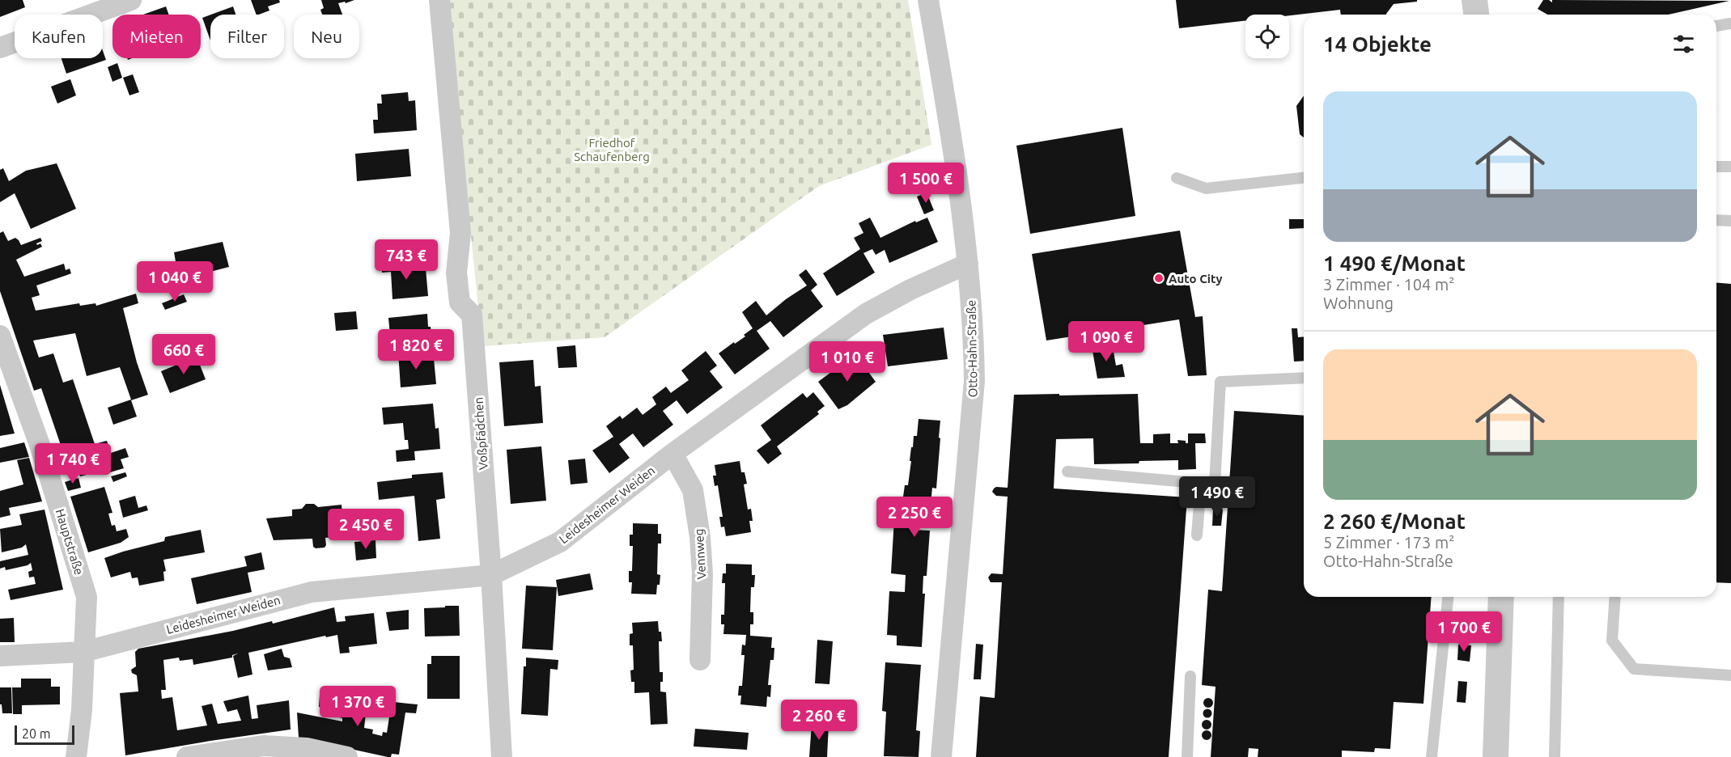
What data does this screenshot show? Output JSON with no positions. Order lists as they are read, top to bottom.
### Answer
{
  "streets": {
    "street": [
      "Otto-Hahn-Straße",
      "Voßpfädchen",
      "Leidesheimer Weiden",
      "Hauptstraße",
      "Vennweg"
    ]
  },
  "crossings": [
    ["Otto-Hahn-Straße", "Leidesheimer Weiden"],
    ["Voßpfädchen", "Leidesheimer Weiden"],
    ["Leidesheimer Weiden", "Hauptstraße"],
    ["Leidesheimer Weiden", "Vennweg"]
  ],
  "parks": ["Friedhof Schaufenberg"],
  "places": ["Auto City"],
  "scale_bar": "20 m",
  "page": {
    "chip": [
      "Kaufen",
      "Mieten",
      "Filter",
      "Neu"
    ],
    "heading": "14 Objekte",
    "list": [
      {
        "name": "1 490 €/Monat",
        "note": "3 Zimmer · 104 m² · Wohnung"
      },
      {
        "name": "2 260 €/Monat",
        "note": "5 Zimmer · 173 m² · Otto-Hahn-Straße"
      }
    ],
    "price": [
      "1 500 €",
      "743 €",
      "1 040 €",
      "1 090 €",
      "1 820 €",
      "660 €",
      "1 010 €",
      "1 740 €",
      "1 490 €",
      "2 250 €",
      "2 450 €",
      "1 700 €",
      "1 370 €",
      "2 260 €"
    ],
    "scale": "20 m"
  }
}
